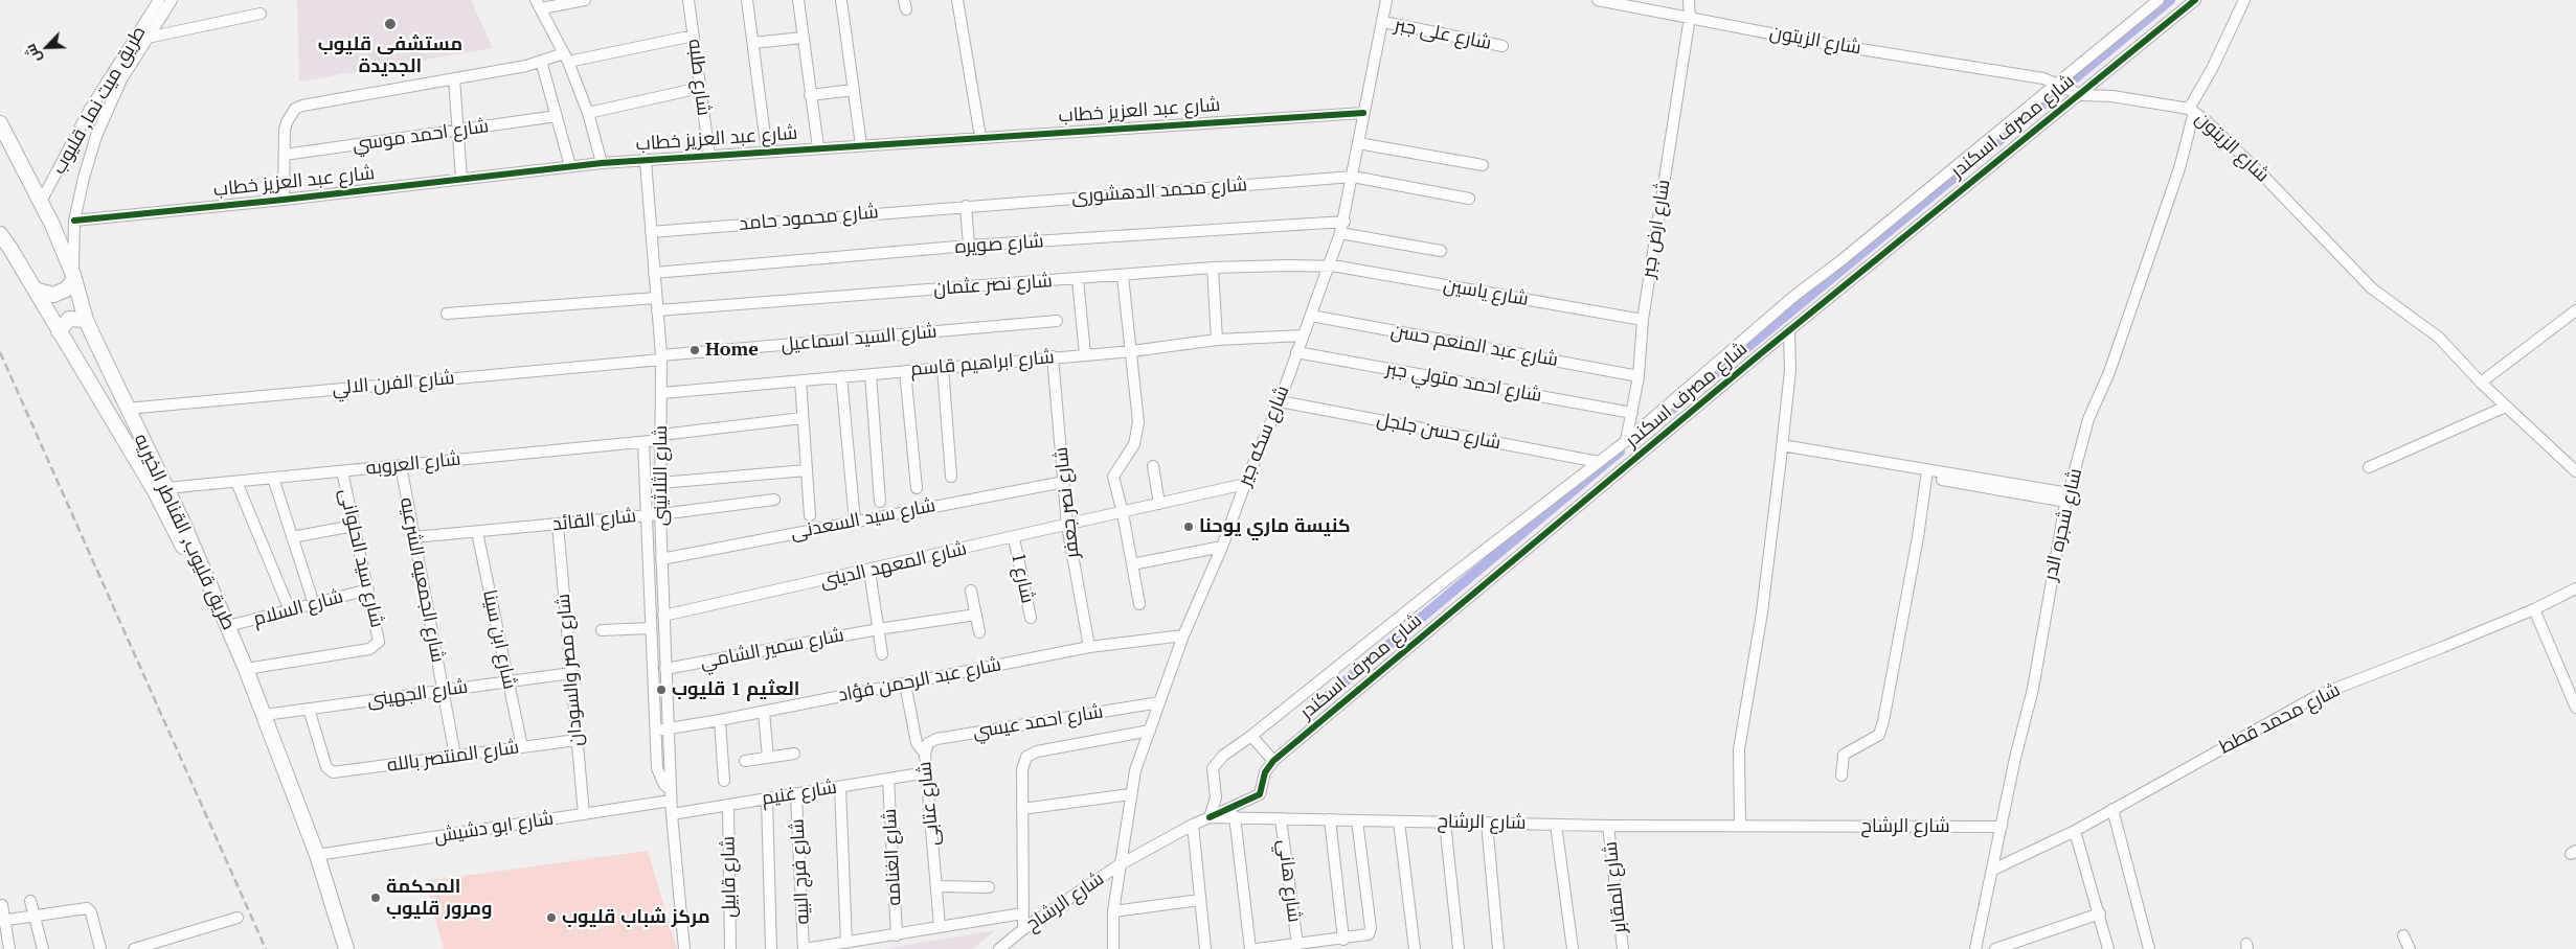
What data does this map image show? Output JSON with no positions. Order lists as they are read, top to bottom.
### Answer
{
  "streets": {
    "main road": ["طريق قليوب, القناطر الخيريه"],
    "street": [
      "شارع على جبر",
      "شارع الزيتون",
      "شارع طلبه",
      "طريق ميت نما, قليوب",
      "شارع عبد العزيز خطاب",
      "شارع مصرف اسكندر",
      "شارع احمد موسي",
      "شارع محمد الدهشورى",
      "شارع محمود حامد",
      "شارع ارض جبر",
      "شارع صويره",
      "شارع نصر عثمان",
      "شارع ياسين",
      "شارع السيد اسماعيل",
      "شارع عبد المنعم حسن",
      "شارع ابراهيم قاسم",
      "شارع احمد متولي جبر",
      "شارع الفرن الالي",
      "شارع حسن جلجل",
      "شارع سكه جير",
      "شارع العروبه",
      "شارع الثلاثينى",
      "شارع نصر جعفر",
      "شارع سيد السعدنى",
      "شارع القائد",
      "شارع شجره الدر",
      "شارع سيد الحلوانى",
      "شارع المعهد الدينى",
      "شارع 1",
      "شارع الجمعيه الشرعيه",
      "شارع السلام",
      "شارع ابن سينا",
      "شارع سمير الشامي",
      "شارع مصر والسودان",
      "شارع عبد الرحمن فؤاد",
      "شارع الجهينى",
      "شارع محمد قطط",
      "شارع احمد عيسي",
      "شارع المنتصر بالله",
      "شارع غنيم",
      "شارع عتابى",
      "شارع الرشاح",
      "شارع ابو دشيش",
      "شارع الغنامه",
      "شارع فرج البيه",
      "شارع قابيل",
      "شارع هاني",
      "شارع المقابر"
    ]
  },
  "crossings": [
    ["شارع على جبر", "شارع سكه جير"],
    ["شارع الزيتون", "شارع مصرف اسكندر"],
    ["شارع الزيتون", "شارع ارض جبر"],
    ["شارع الزيتون", "شارع شجره الدر"],
    ["شارع طلبه", "شارع عبد العزيز خطاب"],
    ["طريق ميت نما, قليوب", "شارع عبد العزيز خطاب"],
    ["طريق ميت نما, قليوب", "طريق قليوب, القناطر الخيريه"],
    ["شارع عبد العزيز خطاب", "شارع سكه جير"],
    ["شارع عبد العزيز خطاب", "شارع الثلاثينى"],
    ["شارع مصرف اسكندر", "شارع ارض جبر"],
    ["شارع مصرف اسكندر", "شارع حسن جلجل"],
    ["شارع مصرف اسكندر", "شارع الرشاح"],
    ["شارع محمد الدهشورى", "شارع محمود حامد"],
    ["شارع محمد الدهشورى", "شارع سكه جير"],
    ["شارع محمود حامد", "شارع الثلاثينى"],
    ["شارع ارض جبر", "شارع ياسين"],
    ["شارع ارض جبر", "شارع عبد المنعم حسن"],
    ["شارع ارض جبر", "شارع احمد متولي جبر"],
    ["شارع صويره", "شارع سكه جير"],
    ["شارع صويره", "شارع الثلاثينى"],
    ["شارع نصر عثمان", "شارع ياسين"],
    ["شارع نصر عثمان", "شارع سكه جير"],
    ["شارع نصر عثمان", "شارع الثلاثينى"],
    ["شارع ياسين", "شارع سكه جير"],
    ["شارع السيد اسماعيل", "شارع الفرن الالي"],
    ["شارع السيد اسماعيل", "شارع الثلاثينى"],
    ["شارع عبد المنعم حسن", "شارع سكه جير"],
    ["شارع ابراهيم قاسم", "شارع سكه جير"],
    ["شارع ابراهيم قاسم", "شارع الثلاثينى"],
    ["شارع ابراهيم قاسم", "شارع نصر جعفر"],
    ["شارع احمد متولي جبر", "شارع سكه جير"],
    ["شارع الفرن الالي", "شارع الثلاثينى"],
    ["شارع الفرن الالي", "طريق قليوب, القناطر الخيريه"],
    ["شارع حسن جلجل", "شارع سكه جير"],
    ["شارع سكه جير", "شارع المعهد الدينى"],
    ["شارع سكه جير", "شارع عبد الرحمن فؤاد"],
    ["شارع سكه جير", "شارع احمد عيسي"],
    ["شارع سكه جير", "شارع الرشاح"],
    ["شارع العروبه", "شارع الثلاثينى"],
    ["شارع العروبه", "طريق قليوب, القناطر الخيريه"],
    ["شارع العروبه", "شارع سيد الحلوانى"],
    ["شارع العروبه", "شارع الجمعيه الشرعيه"],
    ["شارع الثلاثينى", "شارع سيد السعدنى"],
    ["شارع الثلاثينى", "شارع القائد"],
    ["شارع الثلاثينى", "شارع المعهد الدينى"],
    ["شارع الثلاثينى", "شارع سمير الشامي"],
    ["شارع الثلاثينى", "شارع عبد الرحمن فؤاد"],
    ["شارع الثلاثينى", "شارع غنيم"],
    ["شارع الثلاثينى", "شارع ابو دشيش"],
    ["شارع نصر جعفر", "شارع سيد السعدنى"],
    ["شارع نصر جعفر", "شارع المعهد الدينى"],
    ["شارع نصر جعفر", "شارع عبد الرحمن فؤاد"],
    ["شارع القائد", "شارع الجمعيه الشرعيه"],
    ["شارع القائد", "شارع ابن سينا"],
    ["شارع القائد", "شارع مصر والسودان"],
    ["شارع شجره الدر", "شارع محمد قطط"],
    ["شارع شجره الدر", "شارع الرشاح"],
    ["طريق قليوب, القناطر الخيريه", "شارع سيد الحلوانى"],
    ["طريق قليوب, القناطر الخيريه", "شارع السلام"],
    ["طريق قليوب, القناطر الخيريه", "شارع الجهينى"],
    ["طريق قليوب, القناطر الخيريه", "شارع ابو دشيش"],
    ["شارع سيد الحلوانى", "شارع السلام"],
    ["شارع المعهد الدينى", "شارع 1"],
    ["شارع الجمعيه الشرعيه", "شارع الجهينى"],
    ["شارع الجمعيه الشرعيه", "شارع المنتصر بالله"],
    ["شارع ابن سينا", "شارع الجهينى"],
    ["شارع ابن سينا", "شارع المنتصر بالله"],
    ["شارع مصر والسودان", "شارع الجهينى"],
    ["شارع مصر والسودان", "شارع المنتصر بالله"],
    ["شارع مصر والسودان", "شارع ابو دشيش"],
    ["شارع عبد الرحمن فؤاد", "شارع عتابى"],
    ["شارع الجهينى", "شارع المنتصر بالله"],
    ["شارع احمد عيسي", "شارع عتابى"],
    ["شارع غنيم", "شارع عتابى"],
    ["شارع غنيم", "شارع الغنامه"],
    ["شارع غنيم", "شارع فرج البيه"],
    ["شارع غنيم", "شارع قابيل"],
    ["شارع الرشاح", "شارع هاني"],
    ["شارع الرشاح", "شارع المقابر"]
  ],
  "places": [
    "مستشفى قليوب الجديدة",
    "Home",
    "كنيسة ماري يوحنا",
    "العثيم 1 قليوب",
    "المحكمة ومرور قليوب",
    "مركز شباب قليوب"
  ],
  "north": "bottom left"
}
